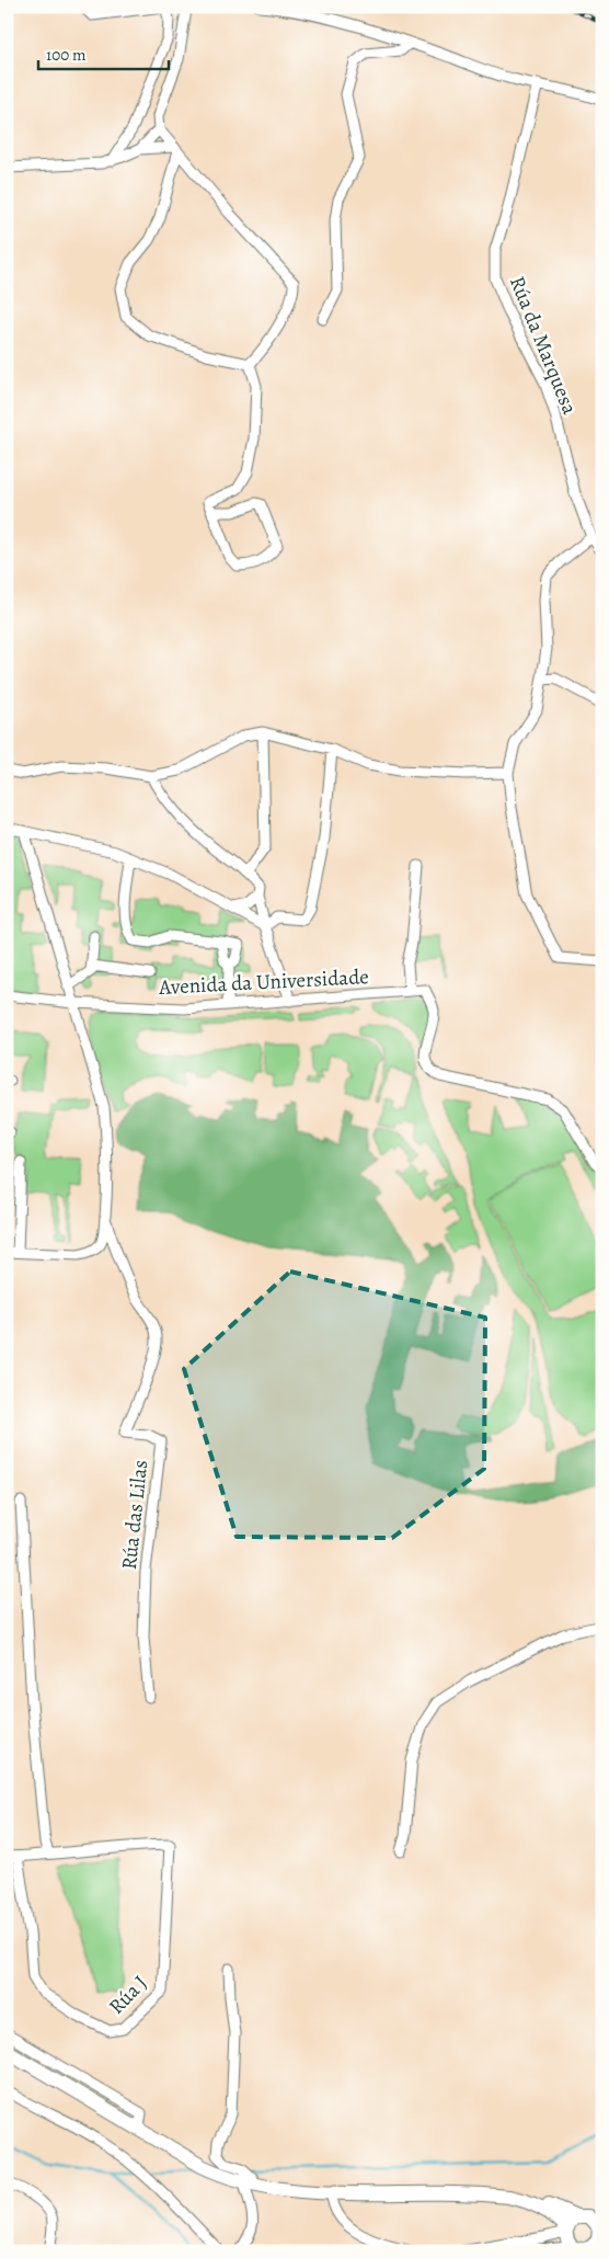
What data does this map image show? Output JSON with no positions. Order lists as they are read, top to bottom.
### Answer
{
  "streets": {
    "street": [
      "Rúa da Marquesa",
      "Avenida da Universidade",
      "Rúa das Lilas",
      "Rúa J"
    ]
  },
  "scale_bar": "100 m"
}
